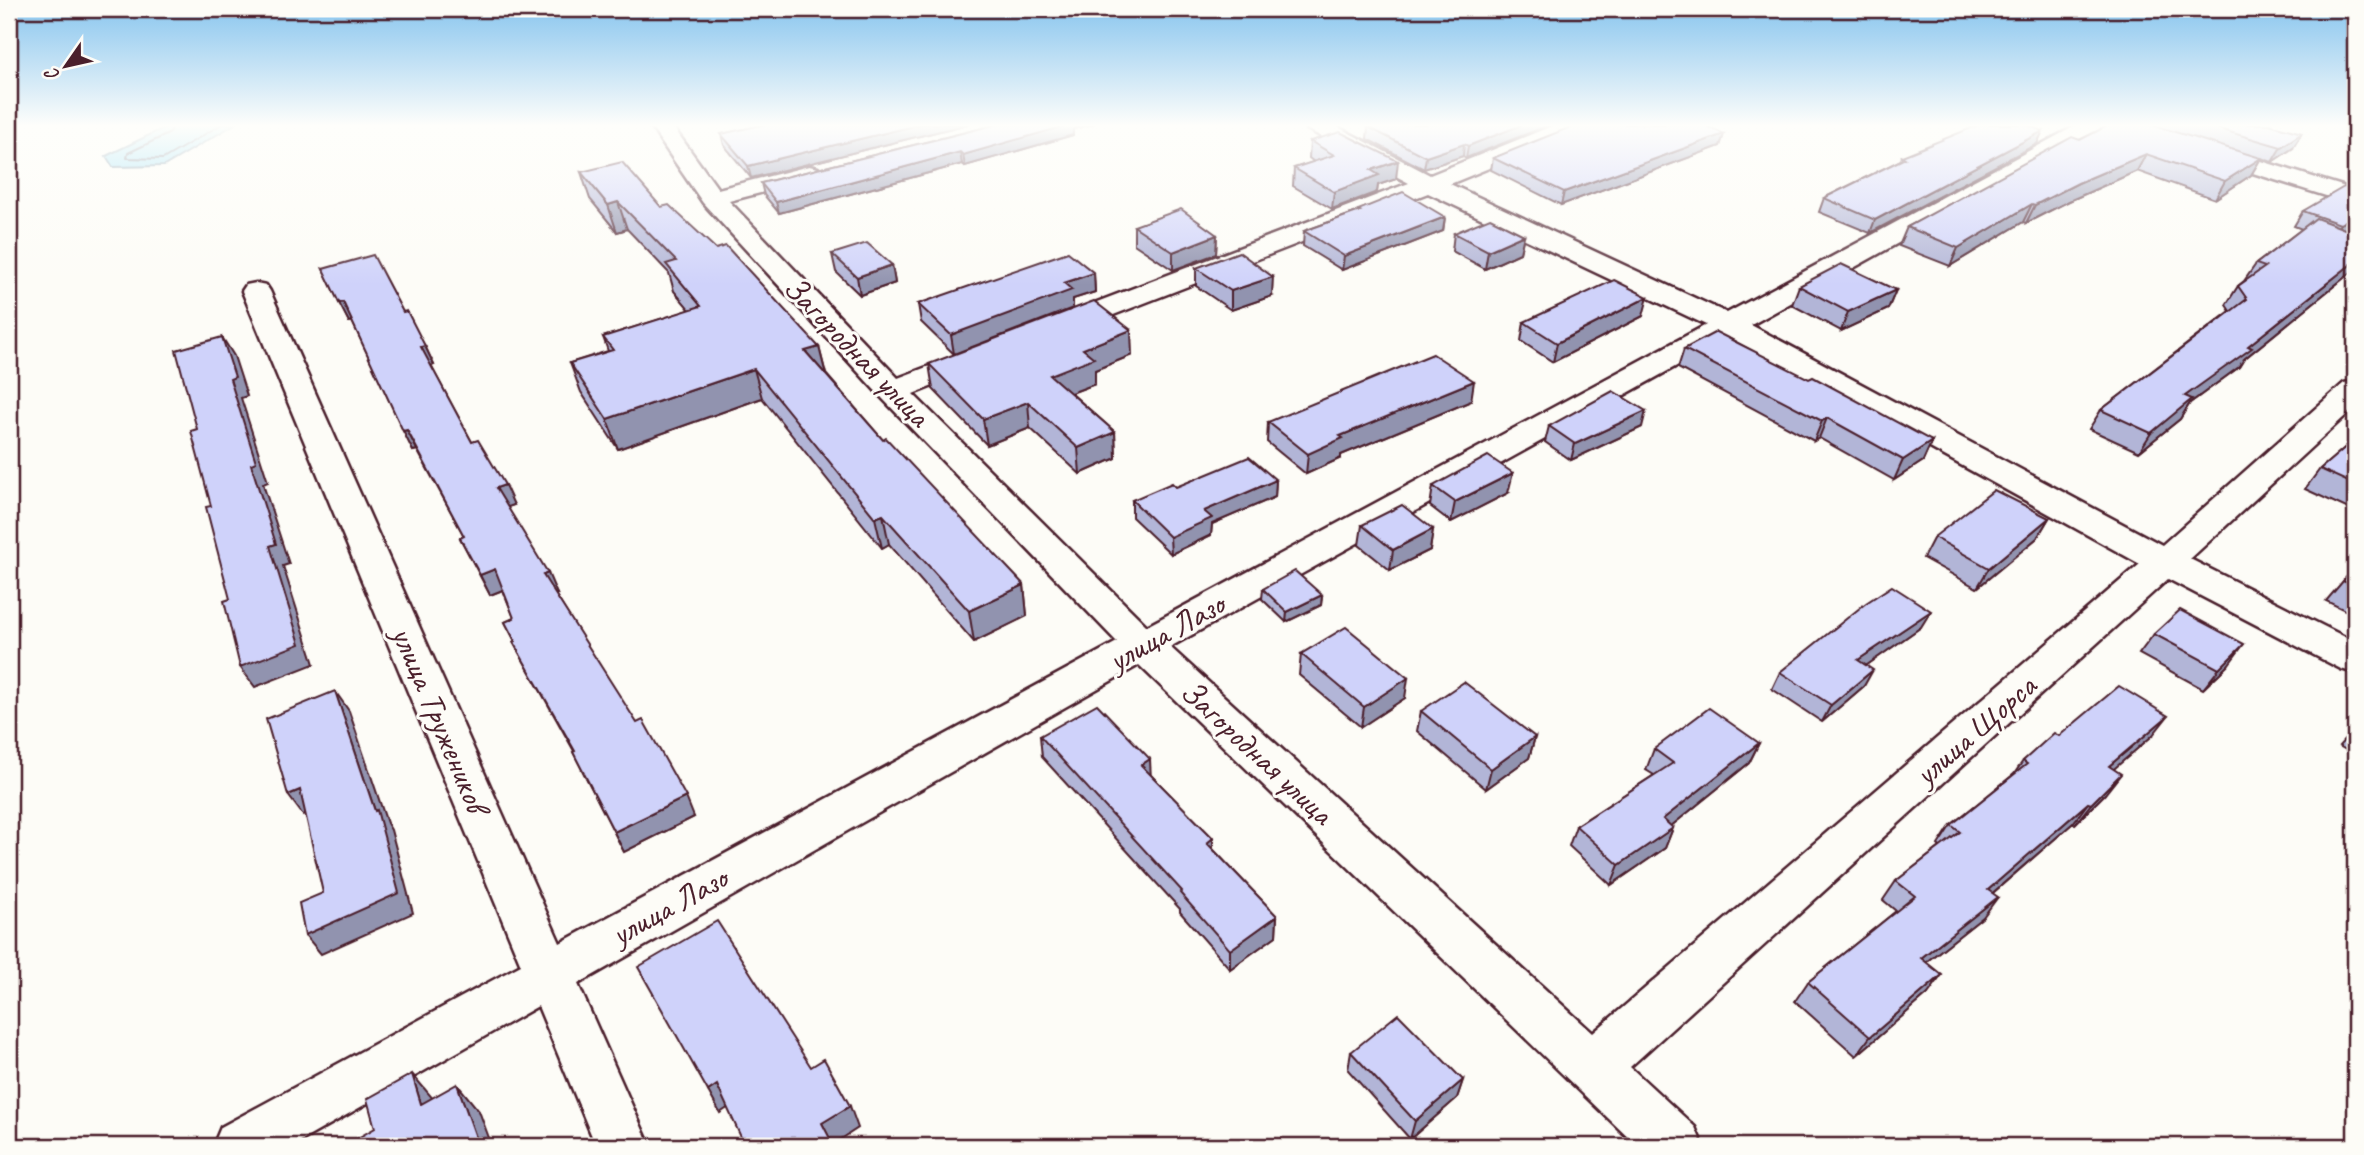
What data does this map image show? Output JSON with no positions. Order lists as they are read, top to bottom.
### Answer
{
  "streets": {
    "street": [
      "Загородная улица",
      "улица Лазо",
      "улица Тружеников",
      "улица Щорса"
    ]
  },
  "crossings": [
    ["Загородная улица", "улица Лазо"],
    ["Загородная улица", "улица Щорса"],
    ["улица Лазо", "улица Тружеников"]
  ],
  "north": "bottom left"
}
